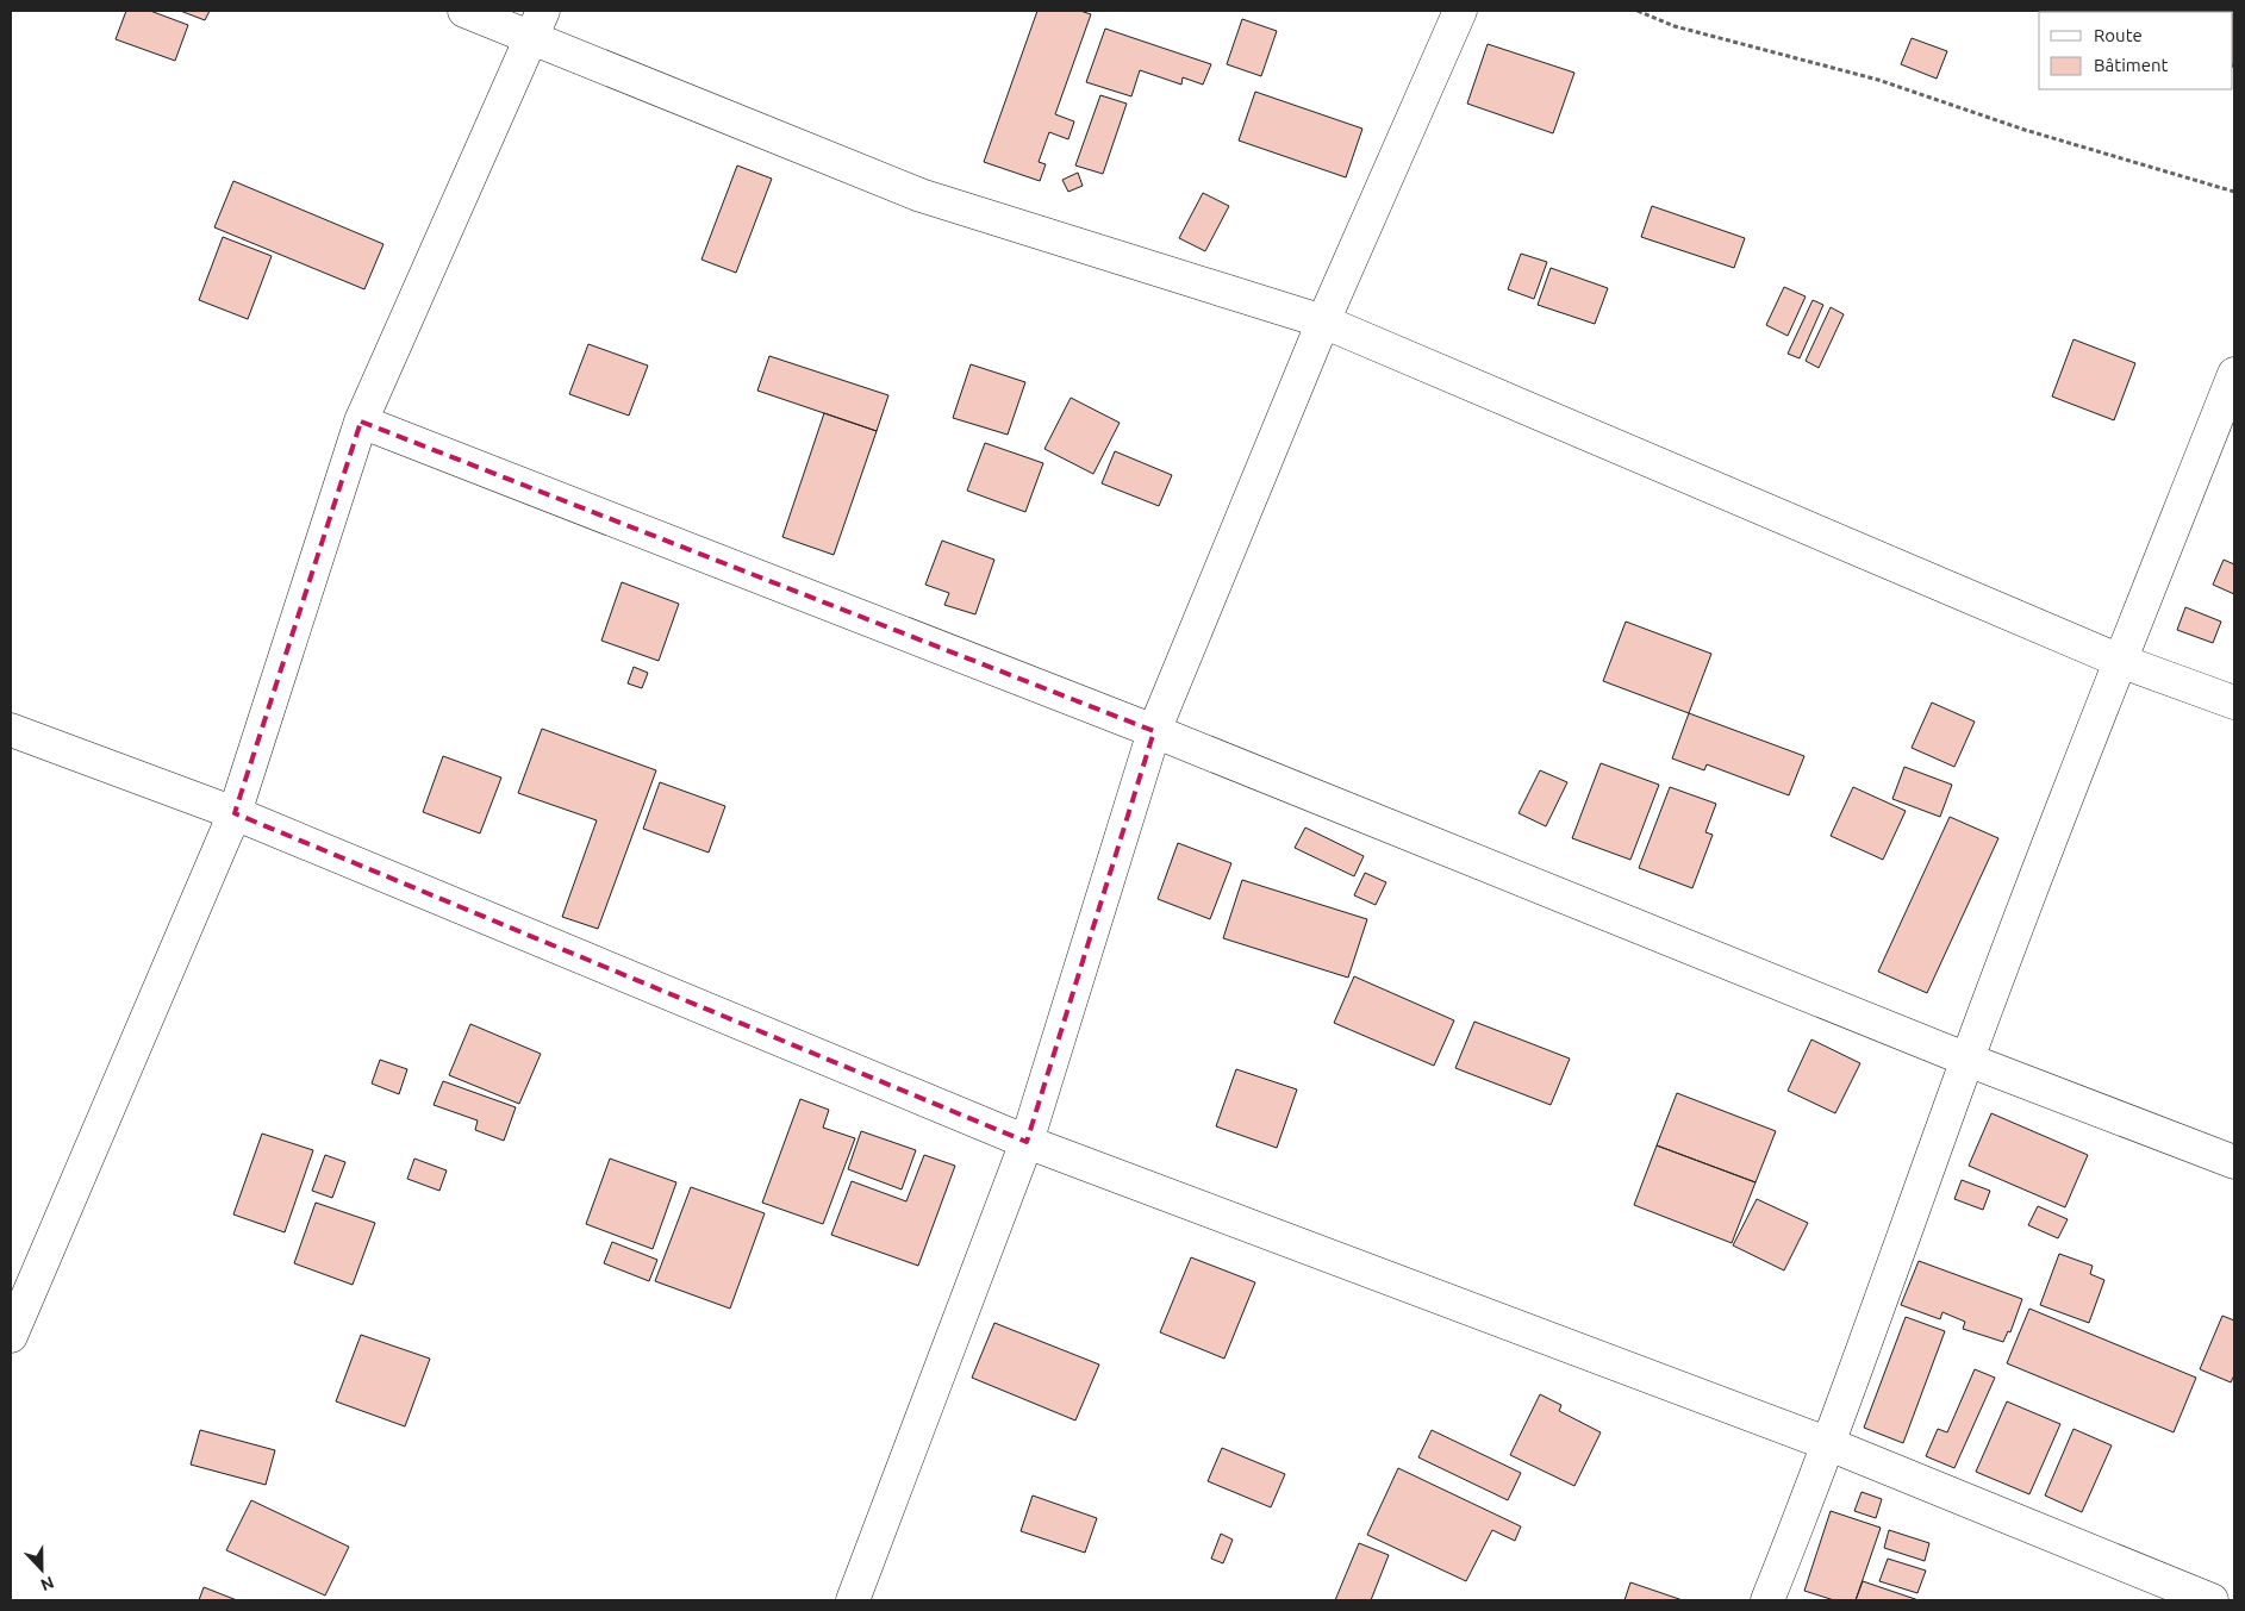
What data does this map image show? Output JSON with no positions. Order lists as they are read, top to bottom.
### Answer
{
  "legend": ["Route", "Bâtiment"],
  "north": "bottom"
}
